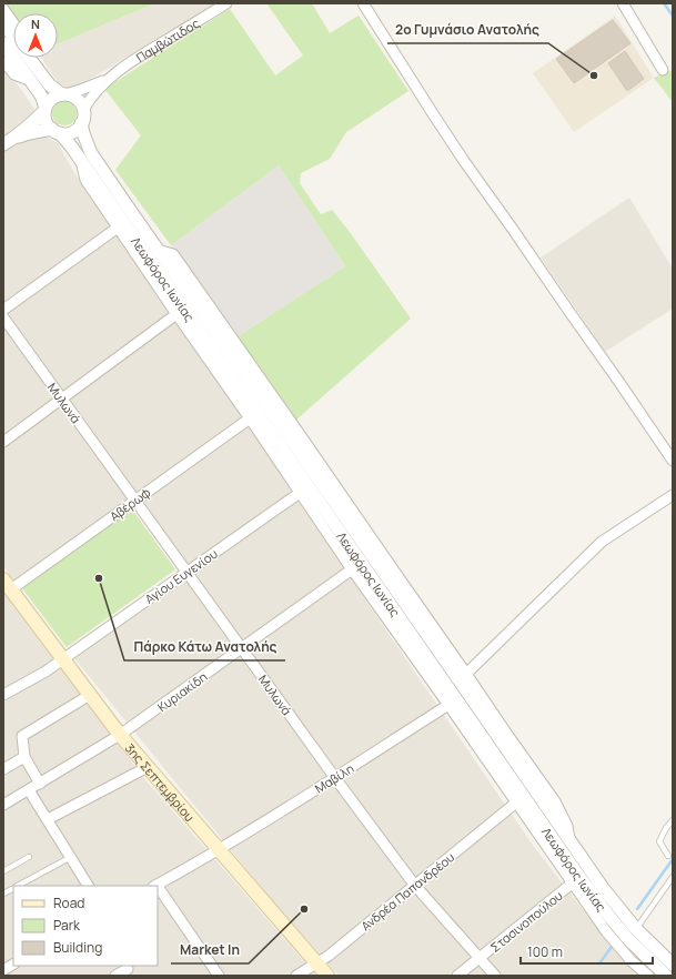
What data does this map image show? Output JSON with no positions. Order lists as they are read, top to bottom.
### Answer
{
  "streets": {
    "main road": ["3ης Σεπτεμβρίου"],
    "street": [
      "Παμβώτιδος",
      "Λεωφόρος Ιωνίας",
      "Μυλωνά",
      "Αβέρωφ",
      "Αγίου Ευγενίου",
      "Κυριακίδη",
      "Μαβίλη",
      "Ανδρέα Παπανδρέου",
      "Στασινοπούλου"
    ]
  },
  "crossings": [
    ["Παμβώτιδος", "Λεωφόρος Ιωνίας"],
    ["Λεωφόρος Ιωνίας", "Αβέρωφ"],
    ["Λεωφόρος Ιωνίας", "Αγίου Ευγενίου"],
    ["Λεωφόρος Ιωνίας", "Κυριακίδη"],
    ["Λεωφόρος Ιωνίας", "Μαβίλη"],
    ["Λεωφόρος Ιωνίας", "Ανδρέα Παπανδρέου"],
    ["Λεωφόρος Ιωνίας", "Στασινοπούλου"],
    ["Μυλωνά", "Αβέρωφ"],
    ["Μυλωνά", "Αγίου Ευγενίου"],
    ["Μυλωνά", "Κυριακίδη"],
    ["Μυλωνά", "Μαβίλη"],
    ["Μυλωνά", "Ανδρέα Παπανδρέου"],
    ["Μυλωνά", "Στασινοπούλου"],
    ["Αβέρωφ", "3ης Σεπτεμβρίου"],
    ["Αγίου Ευγενίου", "3ης Σεπτεμβρίου"],
    ["Κυριακίδη", "3ης Σεπτεμβρίου"],
    ["Μαβίλη", "3ης Σεπτεμβρίου"],
    ["3ης Σεπτεμβρίου", "Ανδρέα Παπανδρέου"]
  ],
  "places": ["2ο Γυμνάσιο Ανατολής", "Πάρκο Κάτω Ανατολής", "Market In"],
  "legend": ["Road", "Park", "Building"],
  "scale_bar": "100 m",
  "north": "top"
}
